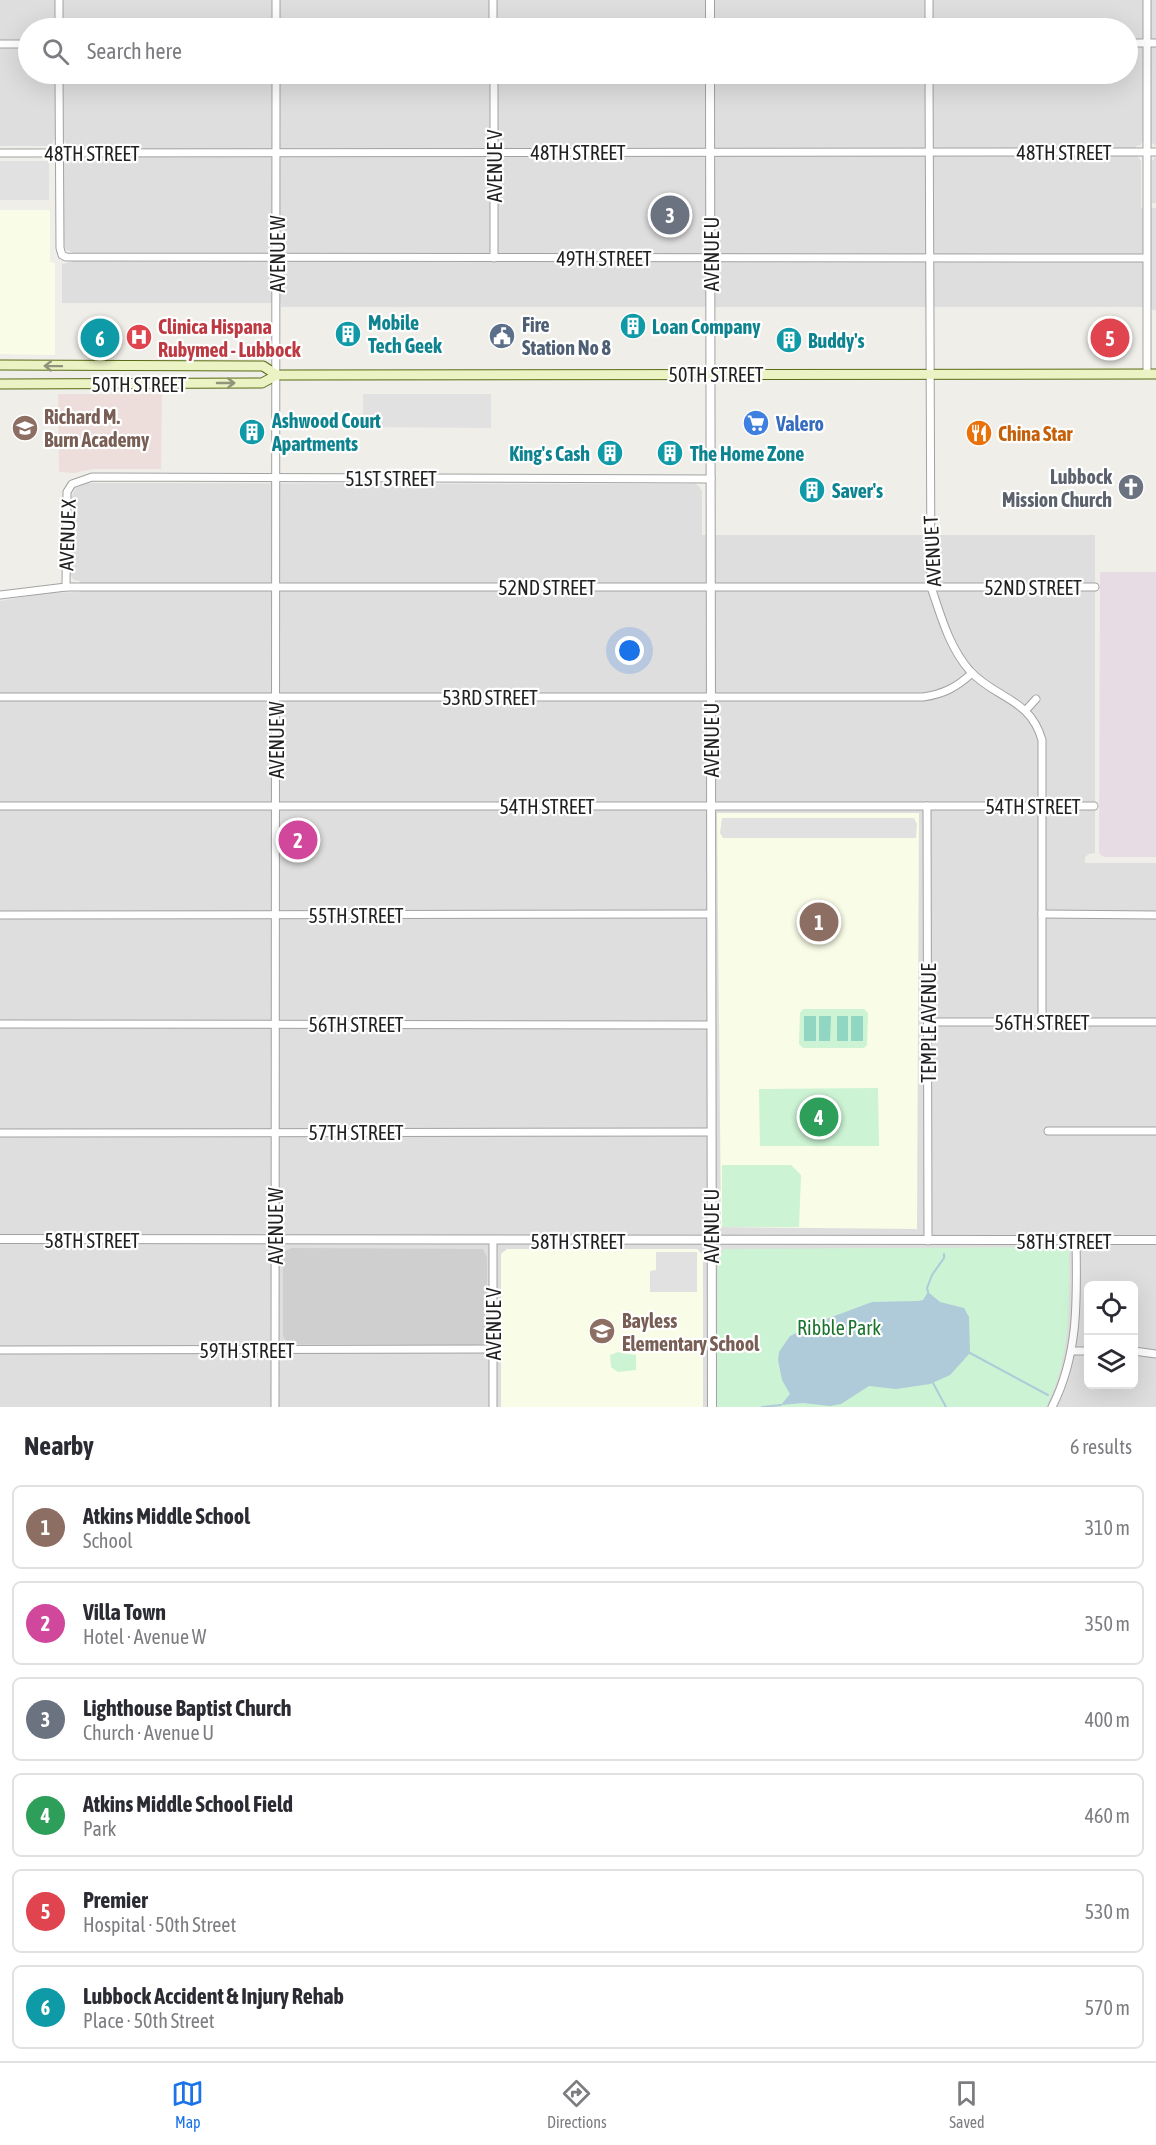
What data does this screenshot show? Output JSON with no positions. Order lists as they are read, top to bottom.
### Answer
{
  "streets": {
    "main road": ["50TH STREET"],
    "street": [
      "48TH STREET",
      "AVENUE V",
      "AVENUE W",
      "AVENUE U",
      "49TH STREET",
      "51ST STREET",
      "AVENUE X",
      "AVENUE T",
      "52ND STREET",
      "53RD STREET",
      "54TH STREET",
      "55TH STREET",
      "56TH STREET",
      "TEMPLE AVENUE",
      "57TH STREET",
      "58TH STREET",
      "59TH STREET"
    ]
  },
  "crossings": [
    ["48TH STREET", "AVENUE V"],
    ["48TH STREET", "AVENUE W"],
    ["48TH STREET", "AVENUE U"],
    ["48TH STREET", "49TH STREET"],
    ["48TH STREET", "AVENUE T"],
    ["AVENUE V", "49TH STREET"],
    ["AVENUE V", "58TH STREET"],
    ["AVENUE V", "59TH STREET"],
    ["AVENUE W", "49TH STREET"],
    ["AVENUE W", "50TH STREET"],
    ["AVENUE W", "51ST STREET"],
    ["AVENUE W", "52ND STREET"],
    ["AVENUE W", "53RD STREET"],
    ["AVENUE W", "54TH STREET"],
    ["AVENUE W", "55TH STREET"],
    ["AVENUE W", "56TH STREET"],
    ["AVENUE W", "57TH STREET"],
    ["AVENUE W", "58TH STREET"],
    ["AVENUE W", "59TH STREET"],
    ["AVENUE U", "49TH STREET"],
    ["AVENUE U", "50TH STREET"],
    ["AVENUE U", "51ST STREET"],
    ["AVENUE U", "52ND STREET"],
    ["AVENUE U", "53RD STREET"],
    ["AVENUE U", "54TH STREET"],
    ["AVENUE U", "55TH STREET"],
    ["AVENUE U", "56TH STREET"],
    ["AVENUE U", "57TH STREET"],
    ["AVENUE U", "58TH STREET"],
    ["49TH STREET", "AVENUE T"],
    ["50TH STREET", "AVENUE T"],
    ["51ST STREET", "AVENUE X"],
    ["AVENUE X", "52ND STREET"],
    ["AVENUE T", "52ND STREET"],
    ["AVENUE T", "53RD STREET"],
    ["AVENUE T", "54TH STREET"],
    ["AVENUE T", "56TH STREET"],
    ["54TH STREET", "TEMPLE AVENUE"],
    ["56TH STREET", "TEMPLE AVENUE"],
    ["TEMPLE AVENUE", "58TH STREET"]
  ],
  "parks": ["Ribble Park"],
  "places": {
    "building": [
      "Loan Company",
      "Mobile Tech Geek",
      "Buddy's",
      "Ashwood Court Apartments",
      "King's Cash",
      "The Home Zone",
      "Saver's"
    ],
    "public building": ["Fire Station No 8"],
    "hospital": ["Clinica Hispana Rubymed - Lubbock"],
    "supermarket": ["Valero"],
    "school or university": ["Richard M. Burn Academy", "Bayless Elementary School"],
    "restaurant": ["China Star"],
    "church": ["Lubbock Mission Church"]
  },
  "page": {
    "search": "Search here",
    "pins": [
      "3",
      "5",
      "6",
      "2",
      "1",
      "4"
    ],
    "heading": ["Nearby", "6 results"],
    "list": [
      {
        "mark": "1",
        "name": "Atkins Middle School",
        "note": "School",
        "value": "310 m"
      },
      {
        "mark": "2",
        "name": "Villa Town",
        "note": "Hotel · Avenue W",
        "value": "350 m"
      },
      {
        "mark": "3",
        "name": "Lighthouse Baptist Church",
        "note": "Church · Avenue U",
        "value": "400 m"
      },
      {
        "mark": "4",
        "name": "Atkins Middle School Field",
        "note": "Park",
        "value": "460 m"
      },
      {
        "mark": "5",
        "name": "Premier",
        "note": "Hospital · 50th Street",
        "value": "530 m"
      },
      {
        "mark": "6",
        "name": "Lubbock Accident & Injury Rehab",
        "note": "Place · 50th Street",
        "value": "570 m"
      }
    ],
    "nav": ["Map", "Directions", "Saved"]
  }
}
